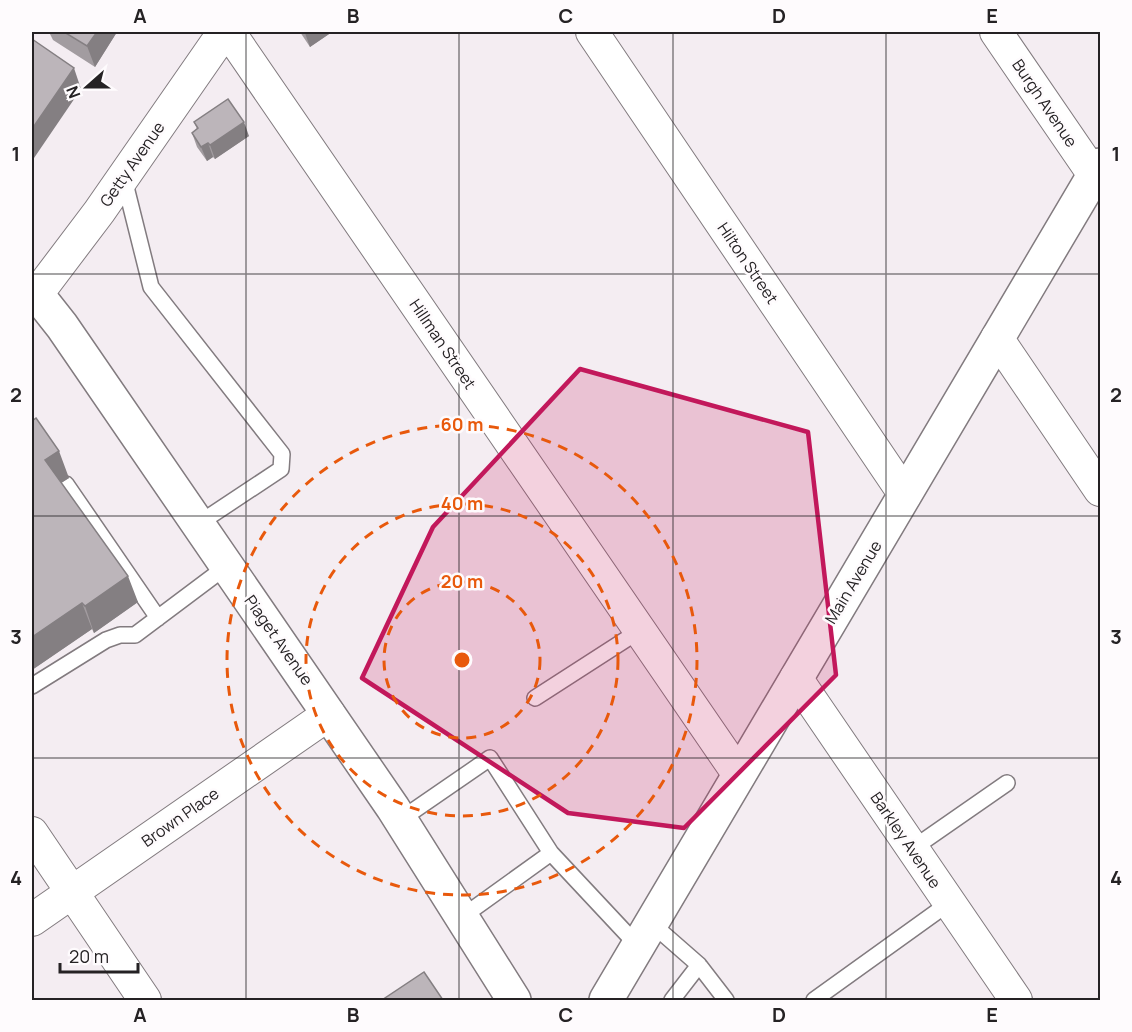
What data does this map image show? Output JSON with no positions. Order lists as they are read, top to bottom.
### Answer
{
  "streets": {
    "main road": ["Main Avenue", "Piaget Avenue"],
    "street": [
      "Burgh Avenue",
      "Getty Avenue",
      "Hilton Street",
      "Hillman Street",
      "Brown Place",
      "Barkley Avenue"
    ]
  },
  "crossings": [
    ["Burgh Avenue", "Main Avenue"],
    ["Getty Avenue", "Piaget Avenue"],
    ["Hilton Street", "Main Avenue"],
    ["Hillman Street", "Main Avenue"],
    ["Main Avenue", "Barkley Avenue"],
    ["Piaget Avenue", "Brown Place"]
  ],
  "scale_bar": "20 m",
  "north": "left",
  "grid": {
    "columns": [
      "A",
      "B",
      "C",
      "D",
      "E"
    ],
    "rows": [
      "1",
      "2",
      "3",
      "4"
    ]
  },
  "rings": ["60 m", "40 m", "20 m"]
}
